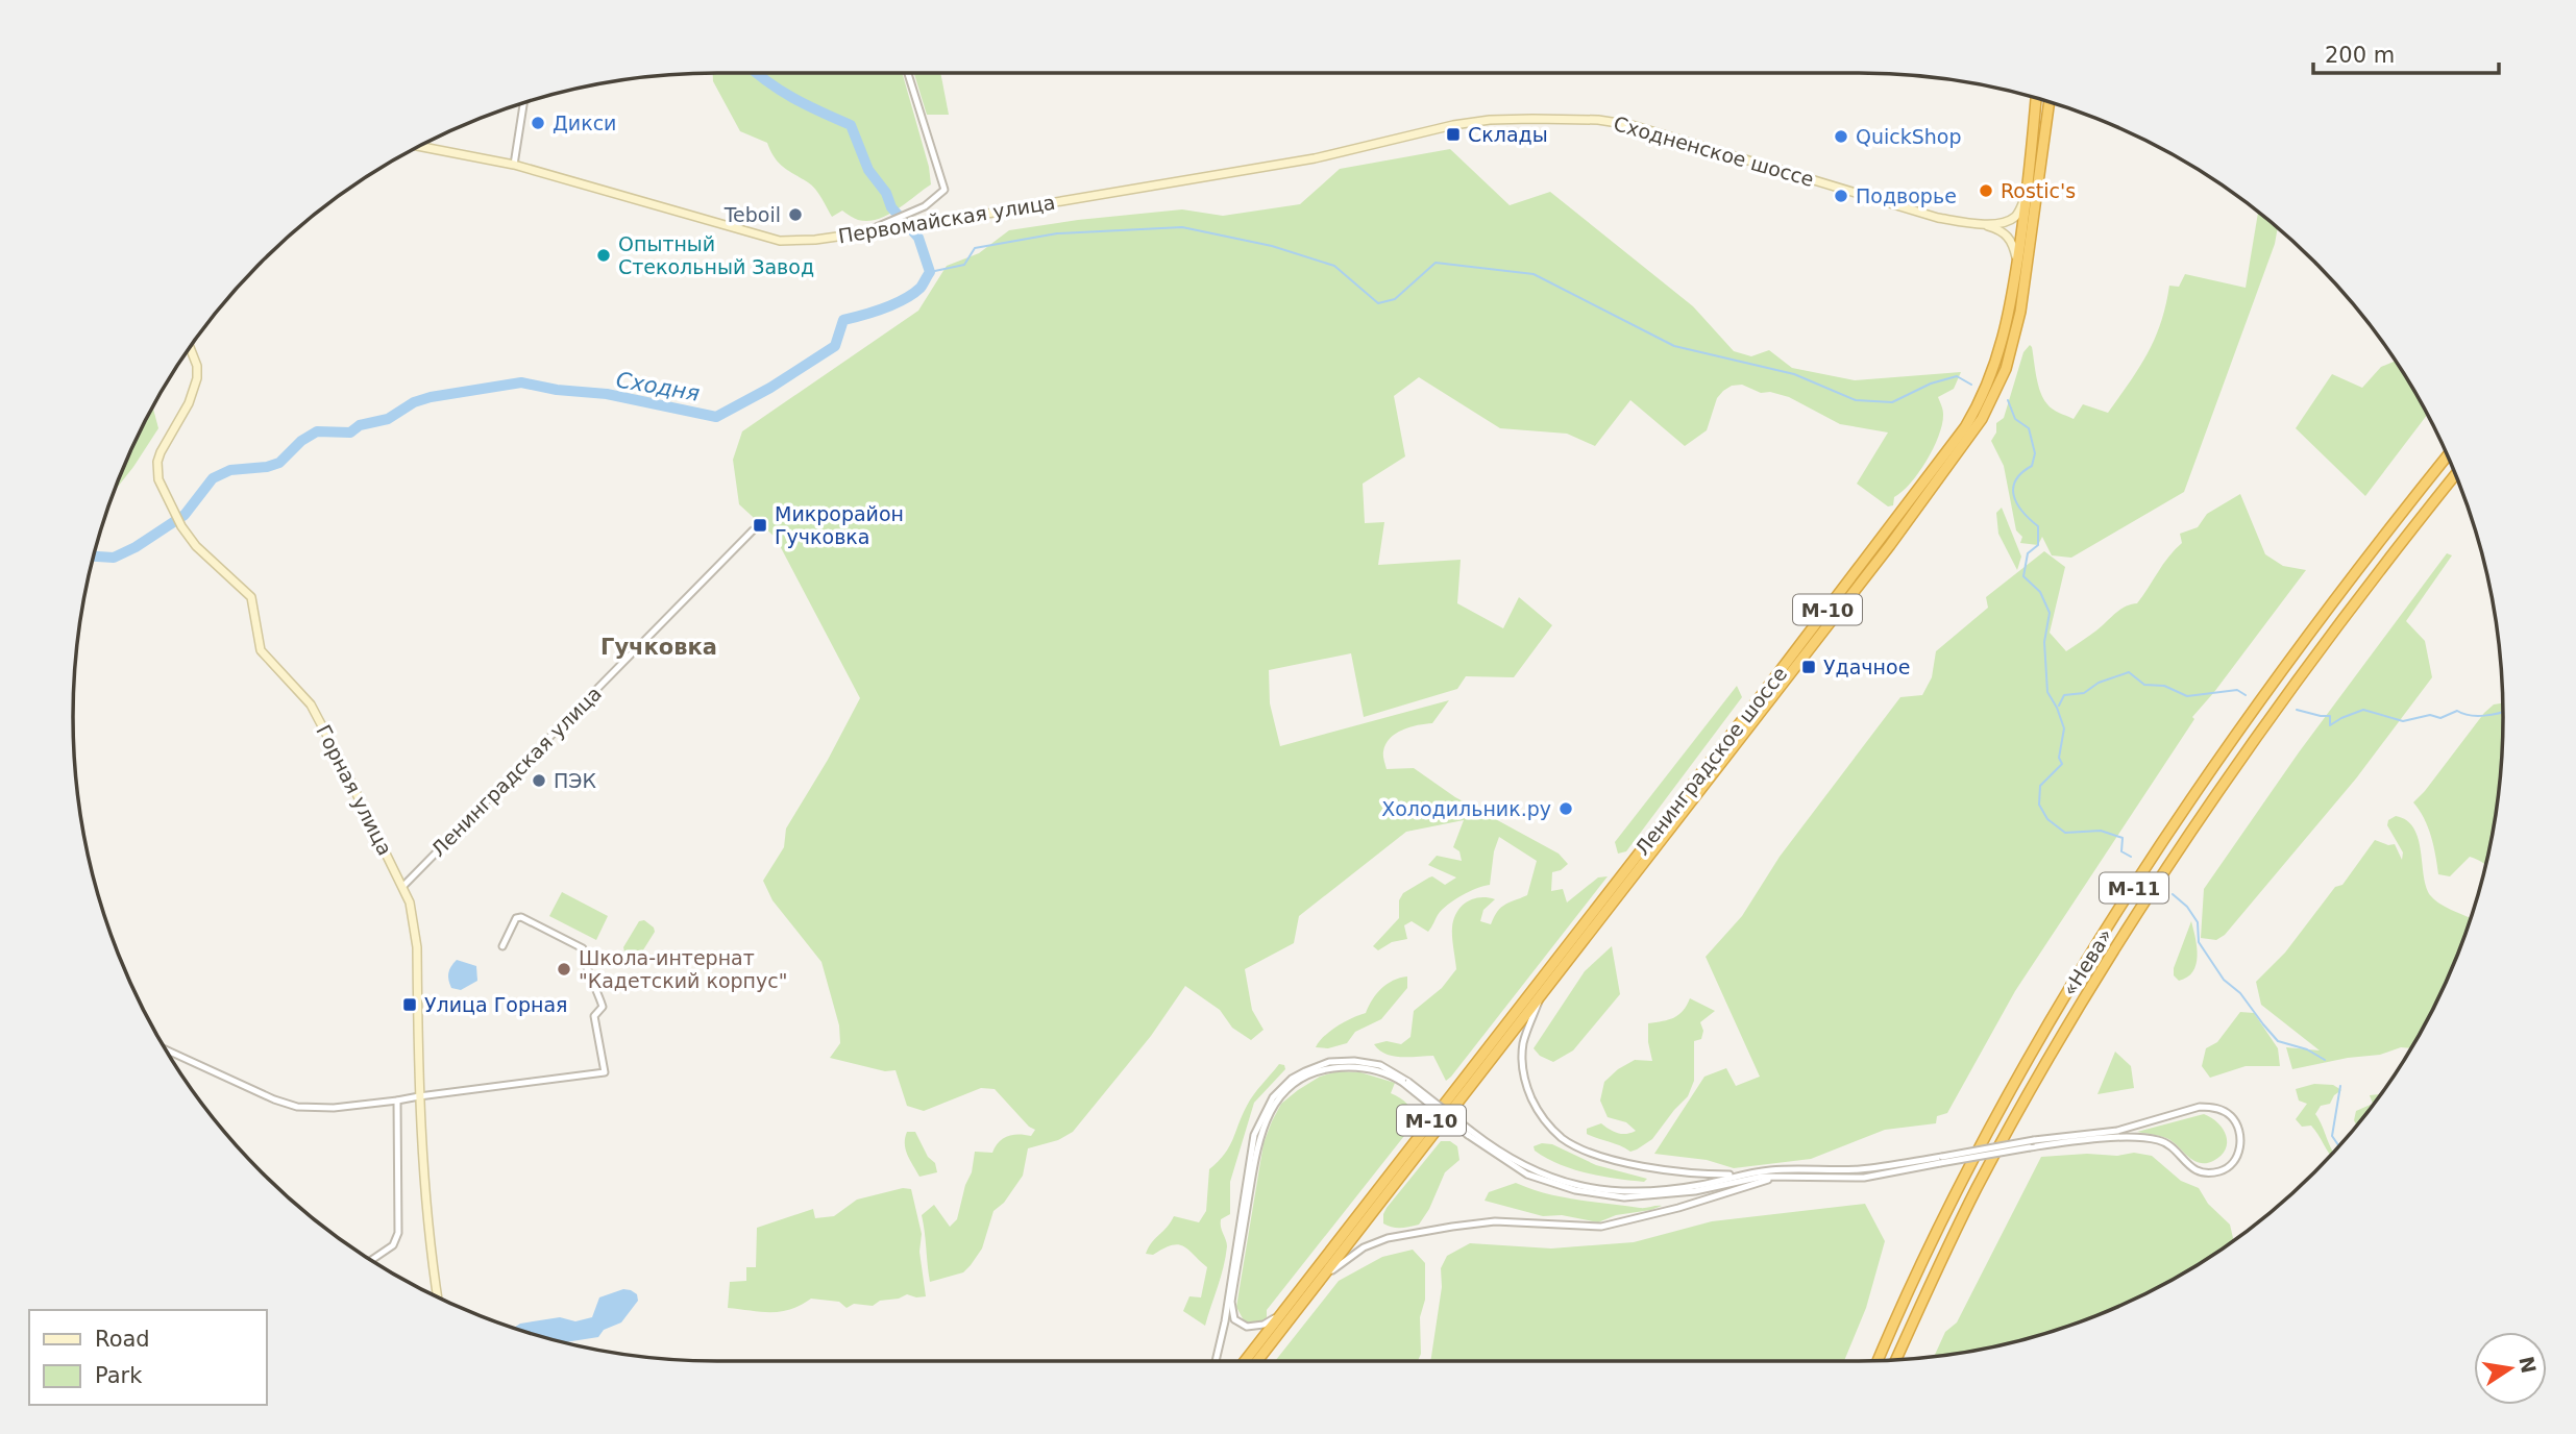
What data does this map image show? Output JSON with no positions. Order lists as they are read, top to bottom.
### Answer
{
  "streets": {
    "highway": [
      "М-10",
      "Ленинградское шоссе",
      "М-11",
      "«Нева»"
    ],
    "main road": ["Сходненское шоссе", "Первомайская улица", "Горная улица"],
    "street": ["Ленинградская улица"]
  },
  "crossings": [
    ["Сходненское шоссе", "Первомайская улица"],
    ["Сходненское шоссе", "Ленинградское шоссе"],
    ["Ленинградская улица", "Горная улица"]
  ],
  "districts": ["Гучковка"],
  "water": ["Сходня"],
  "places": {
    "other": [
      "Дикси",
      "QuickShop",
      "Rostic's",
      "Подворье",
      "Teboil",
      "Опытный Стекольный Завод",
      "ПЭК",
      "Холодильник.ру",
      "Школа-интернат \"Кадетский корпус\""
    ],
    "transit": [
      "Склады",
      "Микрорайон Гучковка",
      "Удачное",
      "Улица Горная"
    ]
  },
  "legend": ["Road", "Park"],
  "scale_bar": "200 m",
  "north": "right"
}
